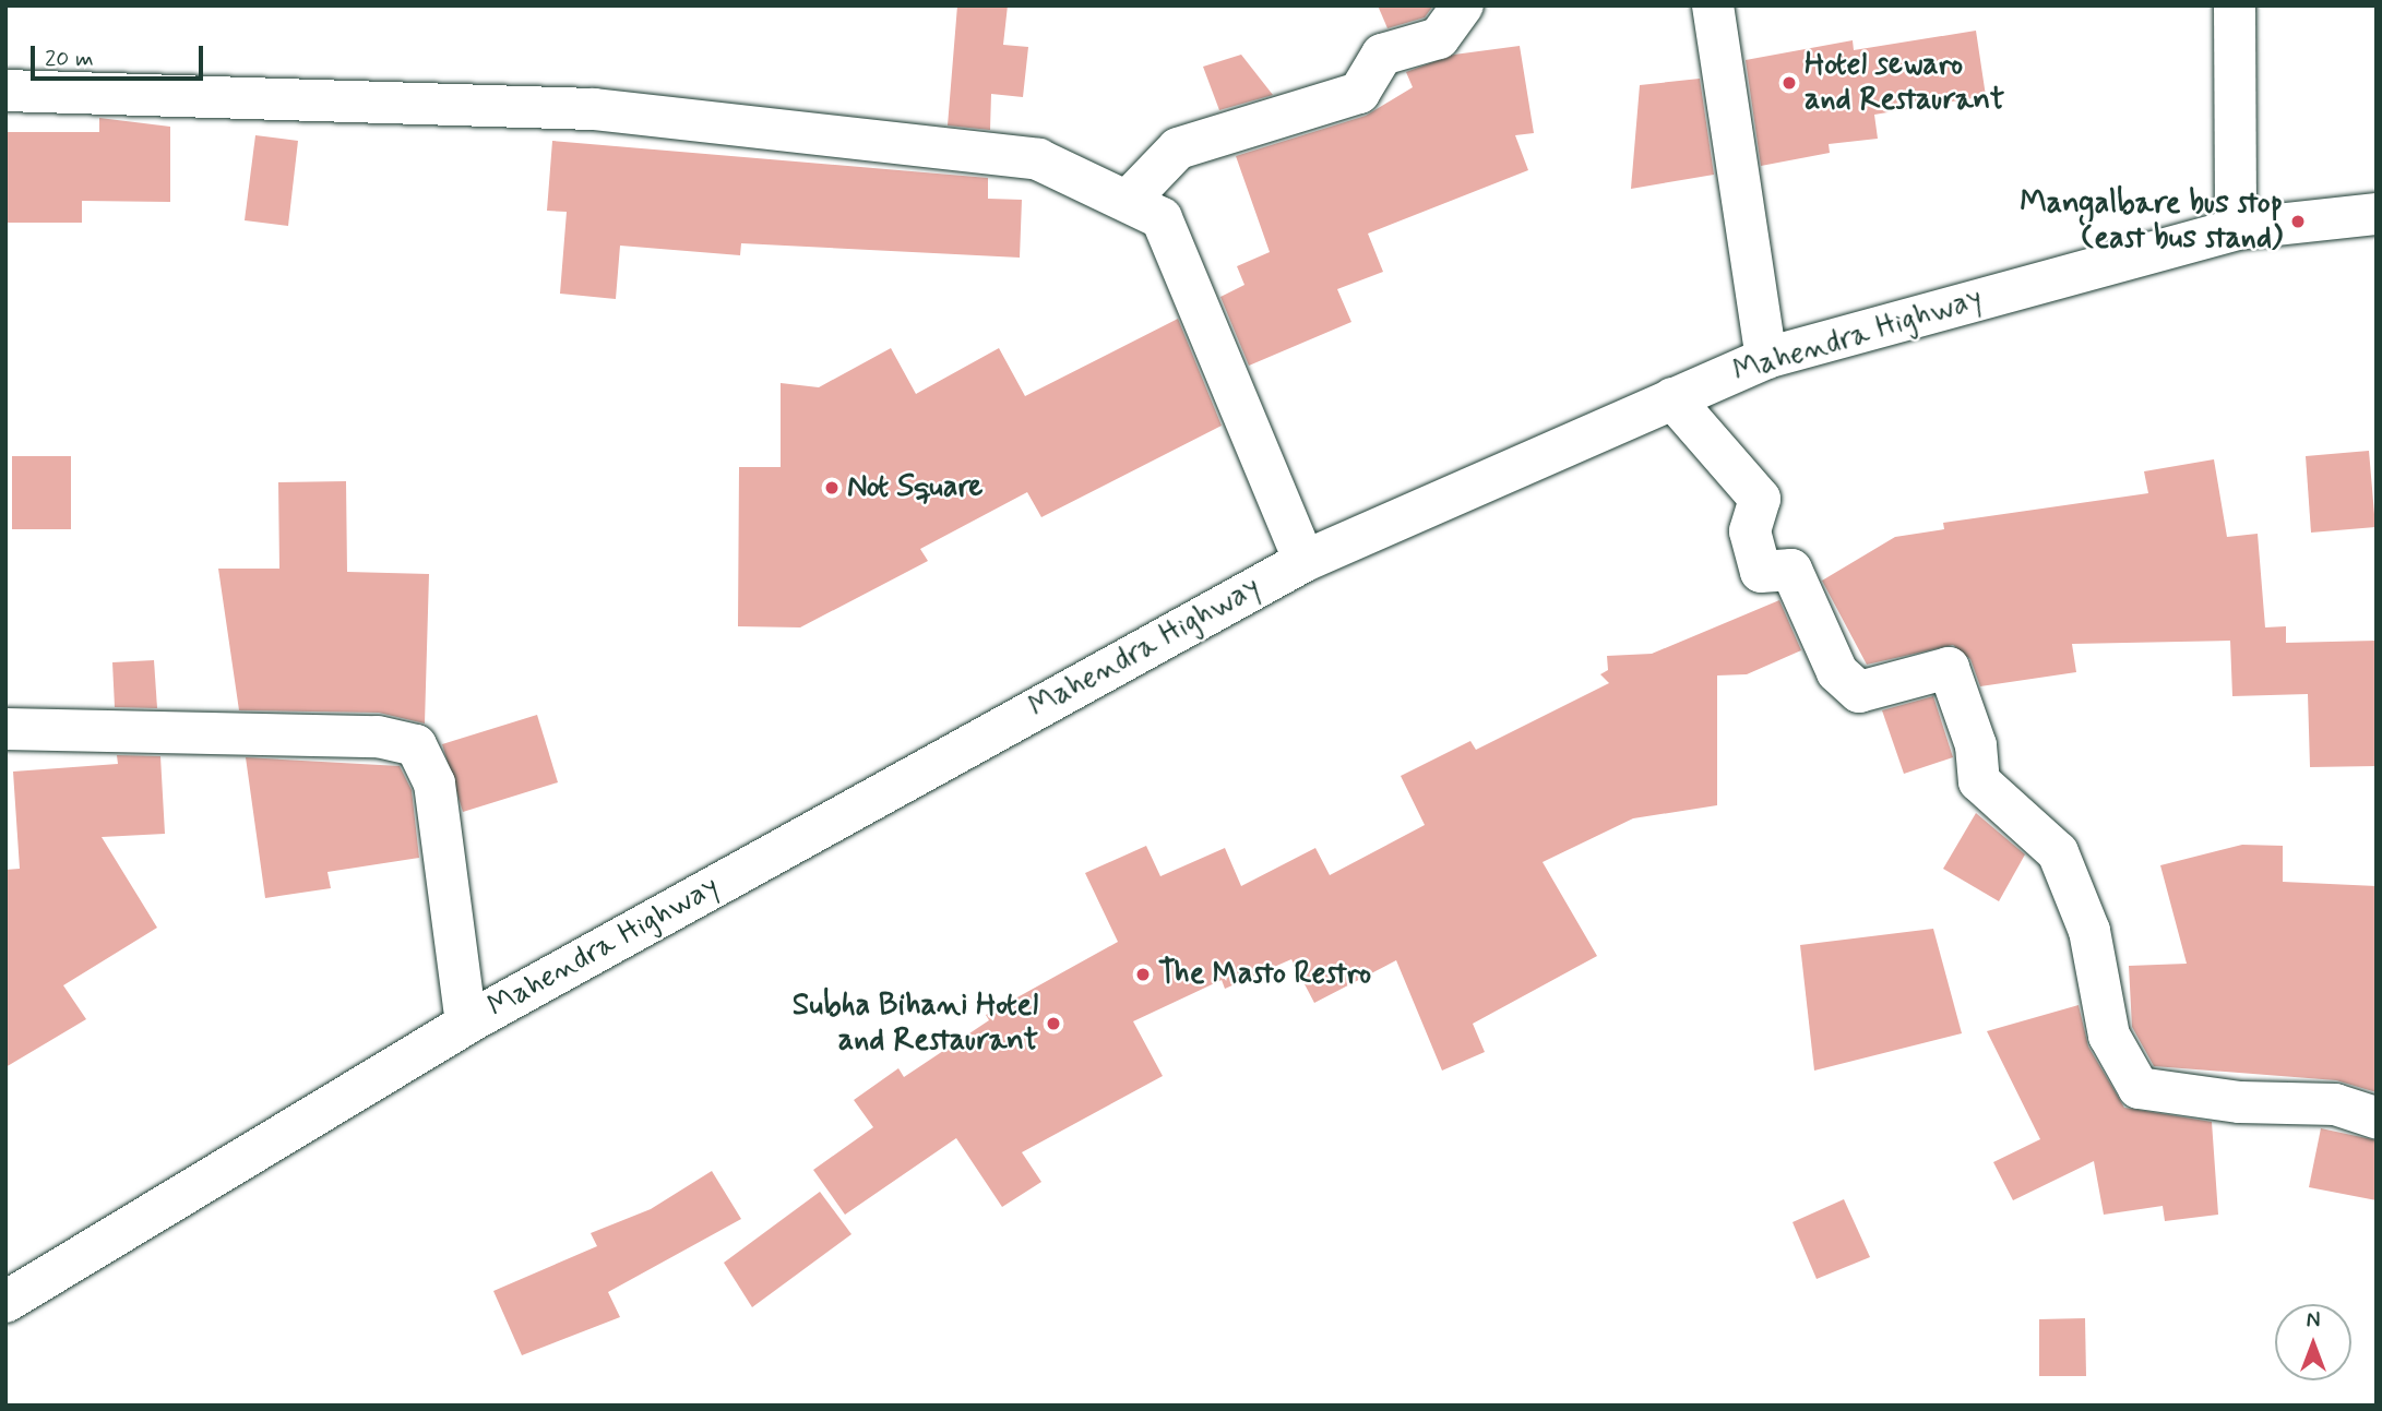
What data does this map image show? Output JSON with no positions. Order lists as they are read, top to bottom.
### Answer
{
  "streets": {
    "main road": ["Mahendra Highway"]
  },
  "places": [
    "Hotel sewaro and Restaurant",
    "Mangalbare bus stop (east bus stand)",
    "Not Square",
    "The Masto Restro",
    "Subha Bihani Hotel and Restaurant"
  ],
  "scale_bar": "20 m",
  "north": "top"
}
